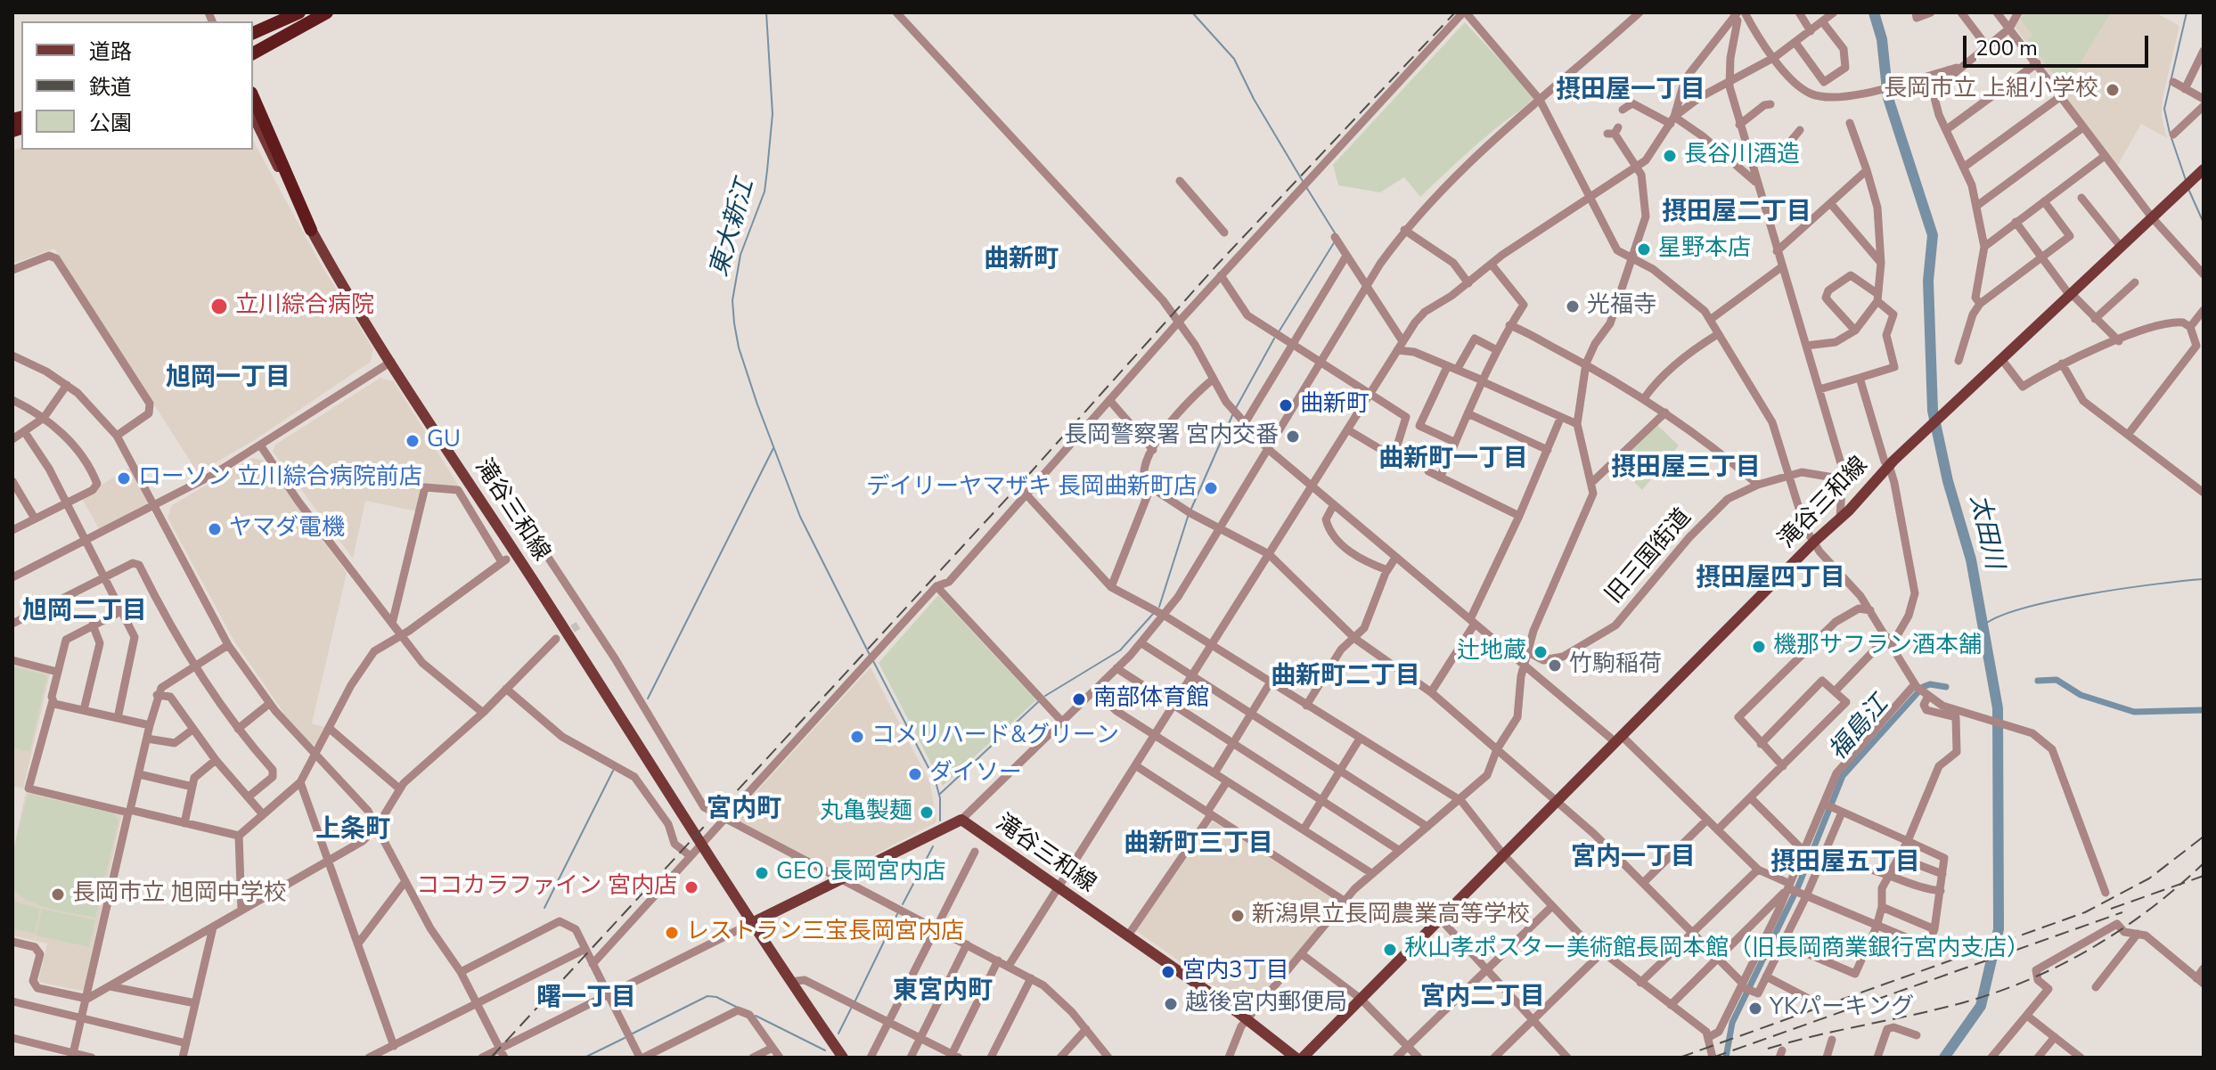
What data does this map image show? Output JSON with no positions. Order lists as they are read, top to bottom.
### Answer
{
  "streets": {
    "main road": ["滝谷三和線"],
    "street": ["旧三国街道"]
  },
  "districts": [
    "摂田屋一丁目",
    "摂田屋二丁目",
    "曲新町",
    "旭岡一丁目",
    "曲新町一丁目",
    "摂田屋三丁目",
    "摂田屋四丁目",
    "旭岡二丁目",
    "曲新町二丁目",
    "宮内町",
    "上条町",
    "曲新町三丁目",
    "宮内一丁目",
    "摂田屋五丁目",
    "東宮内町",
    "宮内二丁目",
    "曙一丁目"
  ],
  "water": ["東大新江", "太田川", "福島江"],
  "places": [
    "長岡市立 上組小学校",
    "長谷川酒造",
    "星野本店",
    "立川綜合病院",
    "光福寺",
    "曲新町",
    "長岡警察署 宮内交番",
    "GU",
    "ローソン 立川綜合病院前店",
    "デイリーヤマザキ 長岡曲新町店",
    "ヤマダ電機",
    "機那サフラン酒本舗",
    "辻地蔵",
    "竹駒稲荷",
    "南部体育館",
    "コメリハード&グリーン",
    "ダイソー",
    "丸亀製麺",
    "GEO 長岡宮内店",
    "ココカラファイン 宮内店",
    "長岡市立 旭岡中学校",
    "新潟県立長岡農業高等学校",
    "レストラン三宝長岡宮内店",
    "秋山孝ポスター美術館長岡本館（旧長岡商業銀行宮内支店）",
    "宮内3丁目",
    "越後宮内郵便局",
    "YKパーキング"
  ],
  "legend": ["道路", "鉄道", "公園"],
  "scale_bar": "200 m"
}
